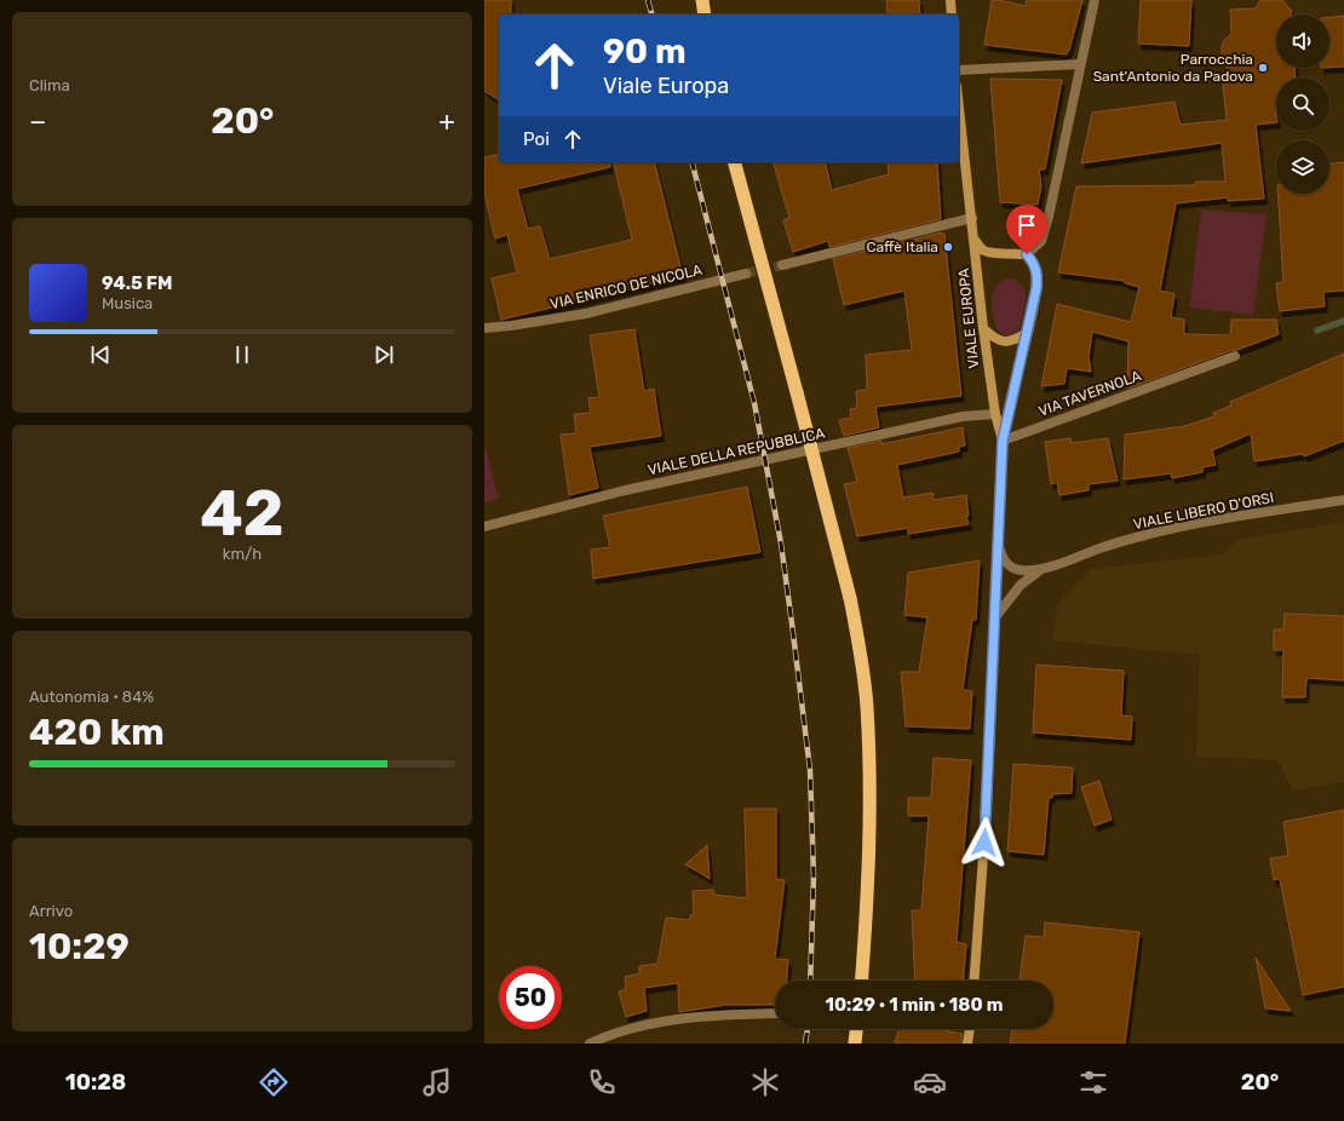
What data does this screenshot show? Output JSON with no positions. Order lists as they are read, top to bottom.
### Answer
{
  "streets": {
    "main road": ["VIALE EUROPA"],
    "street": [
      "VIA ENRICO DE NICOLA",
      "VIA TAVERNOLA",
      "VIALE DELLA REPUBBLICA",
      "VIALE LIBERO D'ORSI"
    ]
  },
  "crossings": [
    ["VIALE EUROPA", "VIA TAVERNOLA"],
    ["VIALE EUROPA", "VIALE DELLA REPUBBLICA"],
    ["VIALE EUROPA", "VIALE LIBERO D'ORSI"]
  ],
  "places": ["Parrocchia Sant'Antonio da Padova", "Caffè Italia"],
  "page": {
    "tile": [
      "Clima",
      ["42", "km/h"],
      ["Autonomia · 84%", "420 km"],
      ["Arrivo", "10:29"]
    ],
    "turn": ["90 m", "Viale Europa"],
    "heat": ["−", "20°", "+"],
    "then": "Poi",
    "song": ["94.5 FM", "Musica"],
    "limit": "50",
    "trip": "10:29 · 1 min · 180 m",
    "tabs": ["10:28", "20°"]
  }
}
